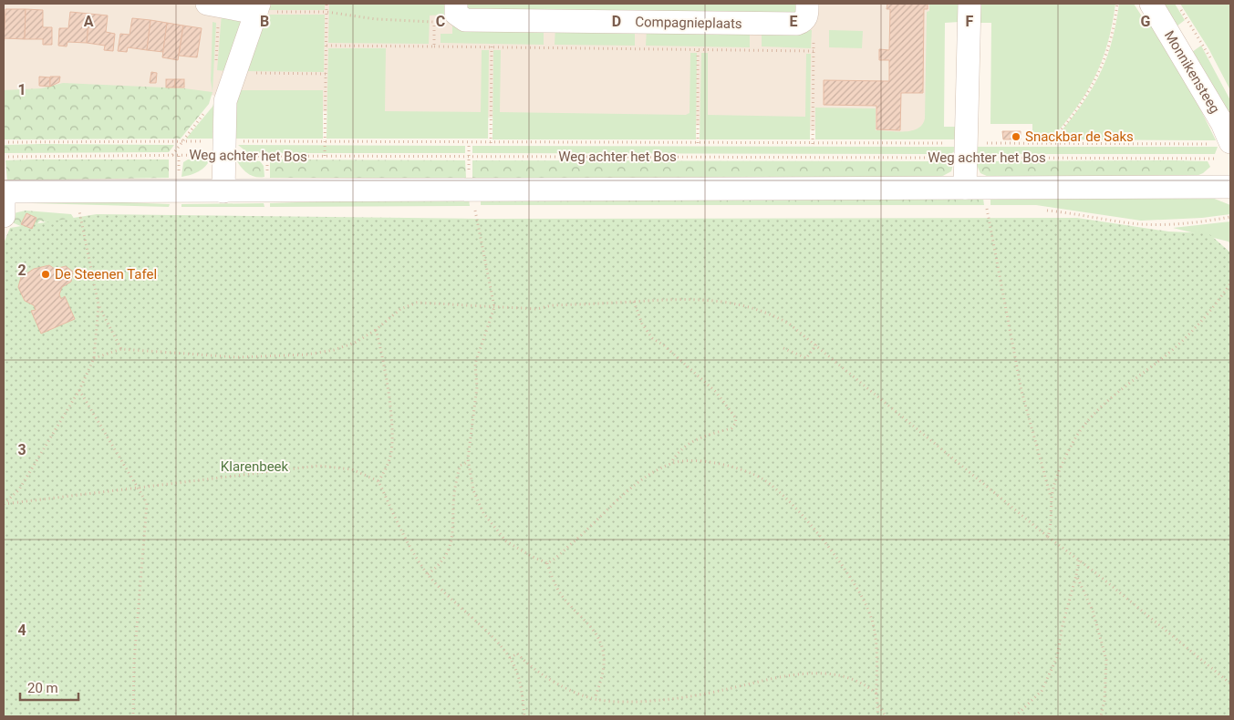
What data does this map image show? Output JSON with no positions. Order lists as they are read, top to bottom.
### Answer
{
  "streets": {
    "street": ["Compagnieplaats", "Monnikensteeg"],
    "path": ["Weg achter het Bos"]
  },
  "crossings": [
    ["Monnikensteeg", "Weg achter het Bos"]
  ],
  "parks": ["Klarenbeek"],
  "places": ["Snackbar de Saks", "De Steenen Tafel"],
  "scale_bar": "20 m",
  "grid": {
    "columns": [
      "A",
      "B",
      "C",
      "D",
      "E",
      "F",
      "G"
    ],
    "rows": [
      "1",
      "2",
      "3",
      "4"
    ]
  }
}
